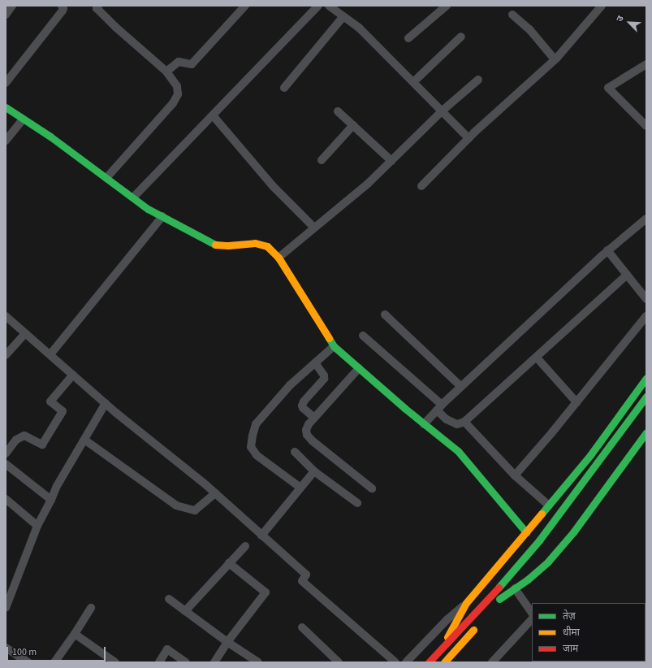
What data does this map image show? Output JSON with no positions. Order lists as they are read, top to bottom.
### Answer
{
  "legend": ["तेज़", "धीमा", "जाम"],
  "scale_bar": "100 m",
  "north": "top left"
}
